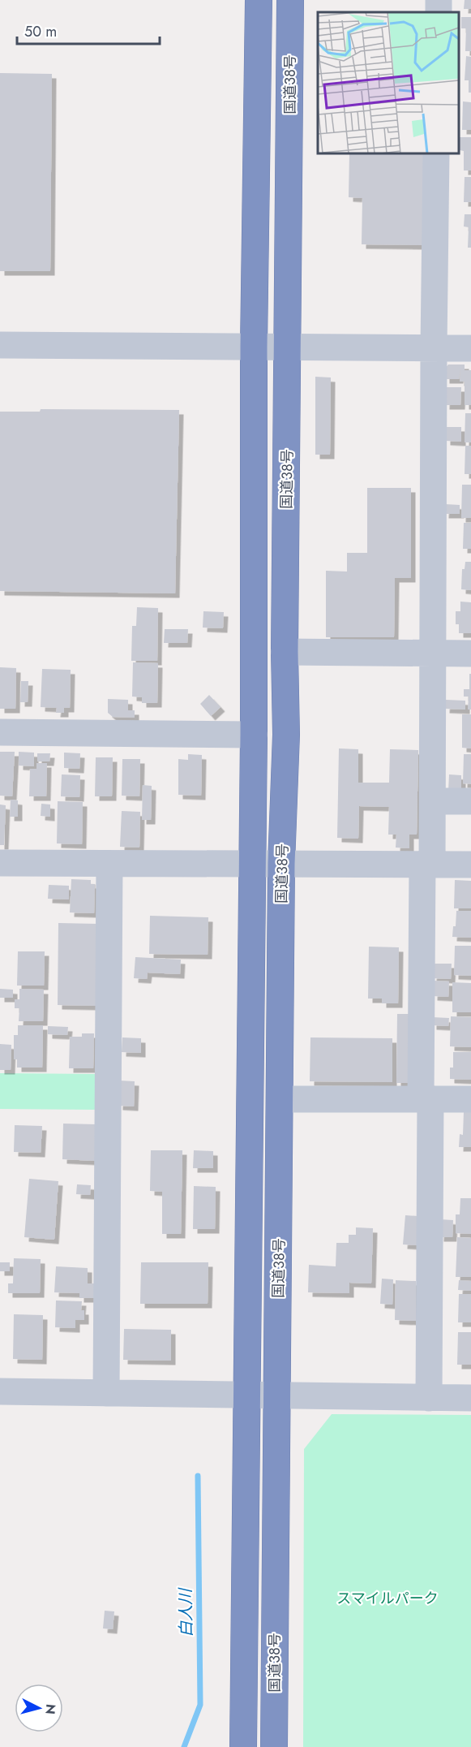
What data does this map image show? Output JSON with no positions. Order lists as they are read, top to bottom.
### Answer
{
  "streets": {
    "highway": ["国道38号"]
  },
  "water": ["白人川"],
  "parks": ["スマイルパーク"],
  "scale_bar": "50 m",
  "north": "right"
}
